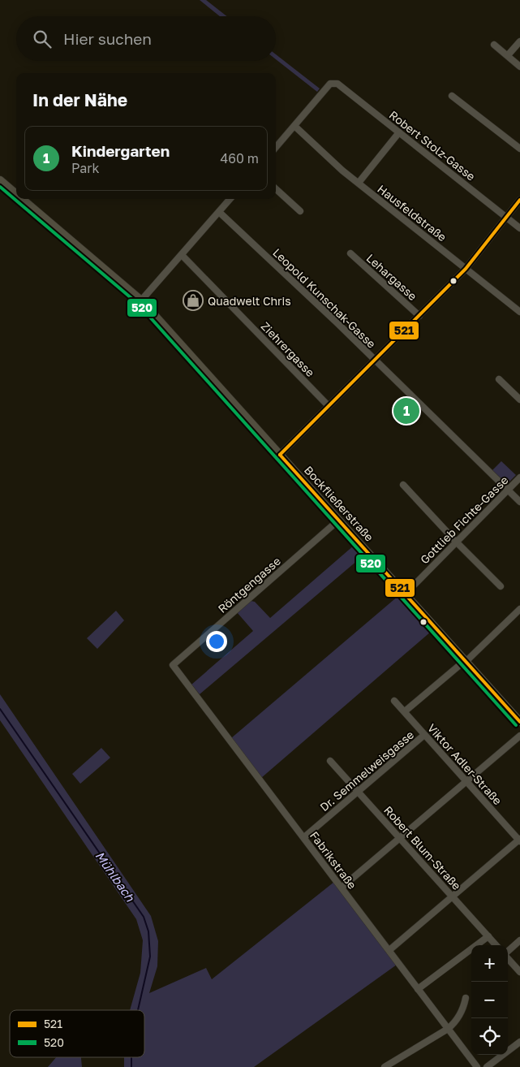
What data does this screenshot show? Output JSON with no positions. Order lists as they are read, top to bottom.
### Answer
{
  "streets": {
    "main road": ["Bockfließerstraße"],
    "street": [
      "Robert Stolz-Gasse",
      "Hausfeldstraße",
      "Lehargasse",
      "Leopold Kunschak-Gasse",
      "Ziehrergasse",
      "Gottlieb Fichte-Gasse",
      "Röntgengasse",
      "Viktor Adler-Straße",
      "Dr. Semmelweisgasse",
      "Robert Blum-Straße",
      "Fabrikstraße"
    ]
  },
  "crossings": [
    ["Robert Stolz-Gasse", "Hausfeldstraße"],
    ["Leopold Kunschak-Gasse", "Gottlieb Fichte-Gasse"],
    ["Bockfließerstraße", "Gottlieb Fichte-Gasse"],
    ["Bockfließerstraße", "Röntgengasse"],
    ["Röntgengasse", "Fabrikstraße"],
    ["Viktor Adler-Straße", "Dr. Semmelweisgasse"],
    ["Dr. Semmelweisgasse", "Robert Blum-Straße"],
    ["Dr. Semmelweisgasse", "Fabrikstraße"]
  ],
  "water": ["Mühlbach"],
  "places": {
    "shop": ["Quadwelt Chris"]
  },
  "lines": ["transit line 520", "transit line 521"],
  "legend": ["521", "520"],
  "page": {
    "search": "Hier suchen",
    "heading": "In der Nähe",
    "list": [
      {
        "mark": "1",
        "name": "Kindergarten",
        "note": "Park",
        "value": "460 m"
      }
    ],
    "pins": "1",
    "map_buttons": ["+", "−"]
  }
}
